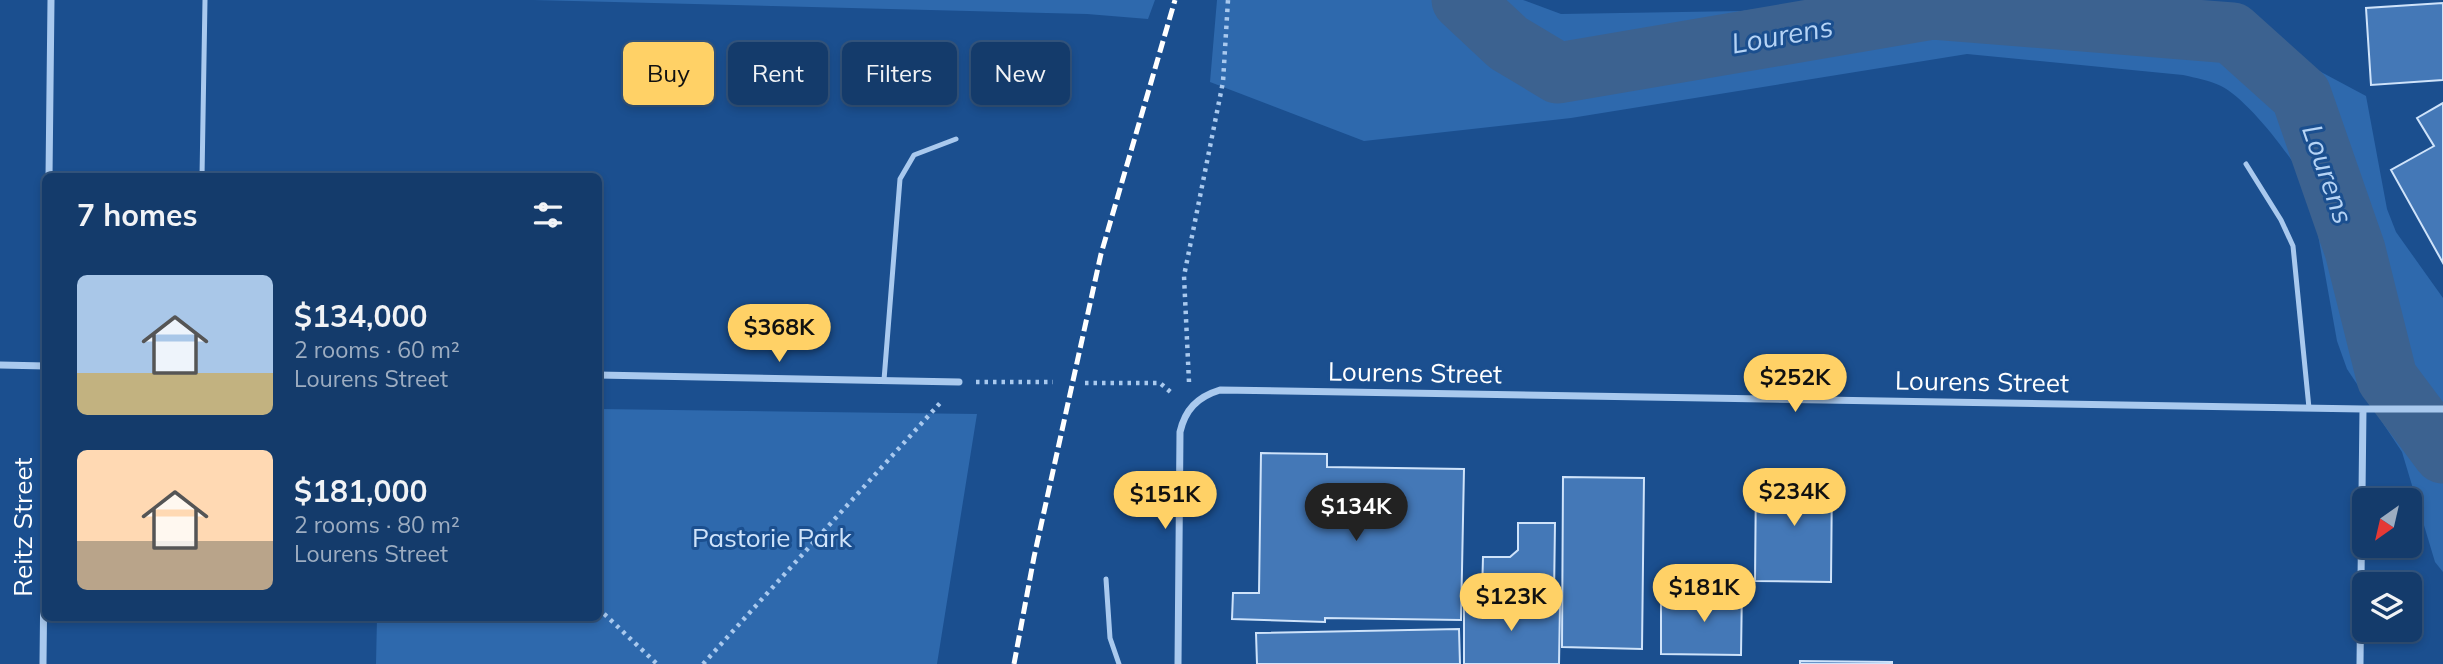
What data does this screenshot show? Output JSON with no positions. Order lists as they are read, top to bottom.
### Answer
{
  "streets": {
    "street": ["Lourens Street", "Reitz Street"]
  },
  "water": ["Lourens"],
  "parks": ["Pastorie Park"],
  "north": "bottom left",
  "page": {
    "chip": [
      "Buy",
      "Rent",
      "Filters",
      "New"
    ],
    "heading": "7 homes",
    "list": [
      {
        "name": "$134,000",
        "note": "2 rooms · 60 m² · Lourens Street"
      },
      {
        "name": "$181,000",
        "note": "2 rooms · 80 m² · Lourens Street"
      }
    ],
    "price": [
      "$368K",
      "$252K",
      "$234K",
      "$151K",
      "$134K",
      "$181K",
      "$123K"
    ]
  }
}
